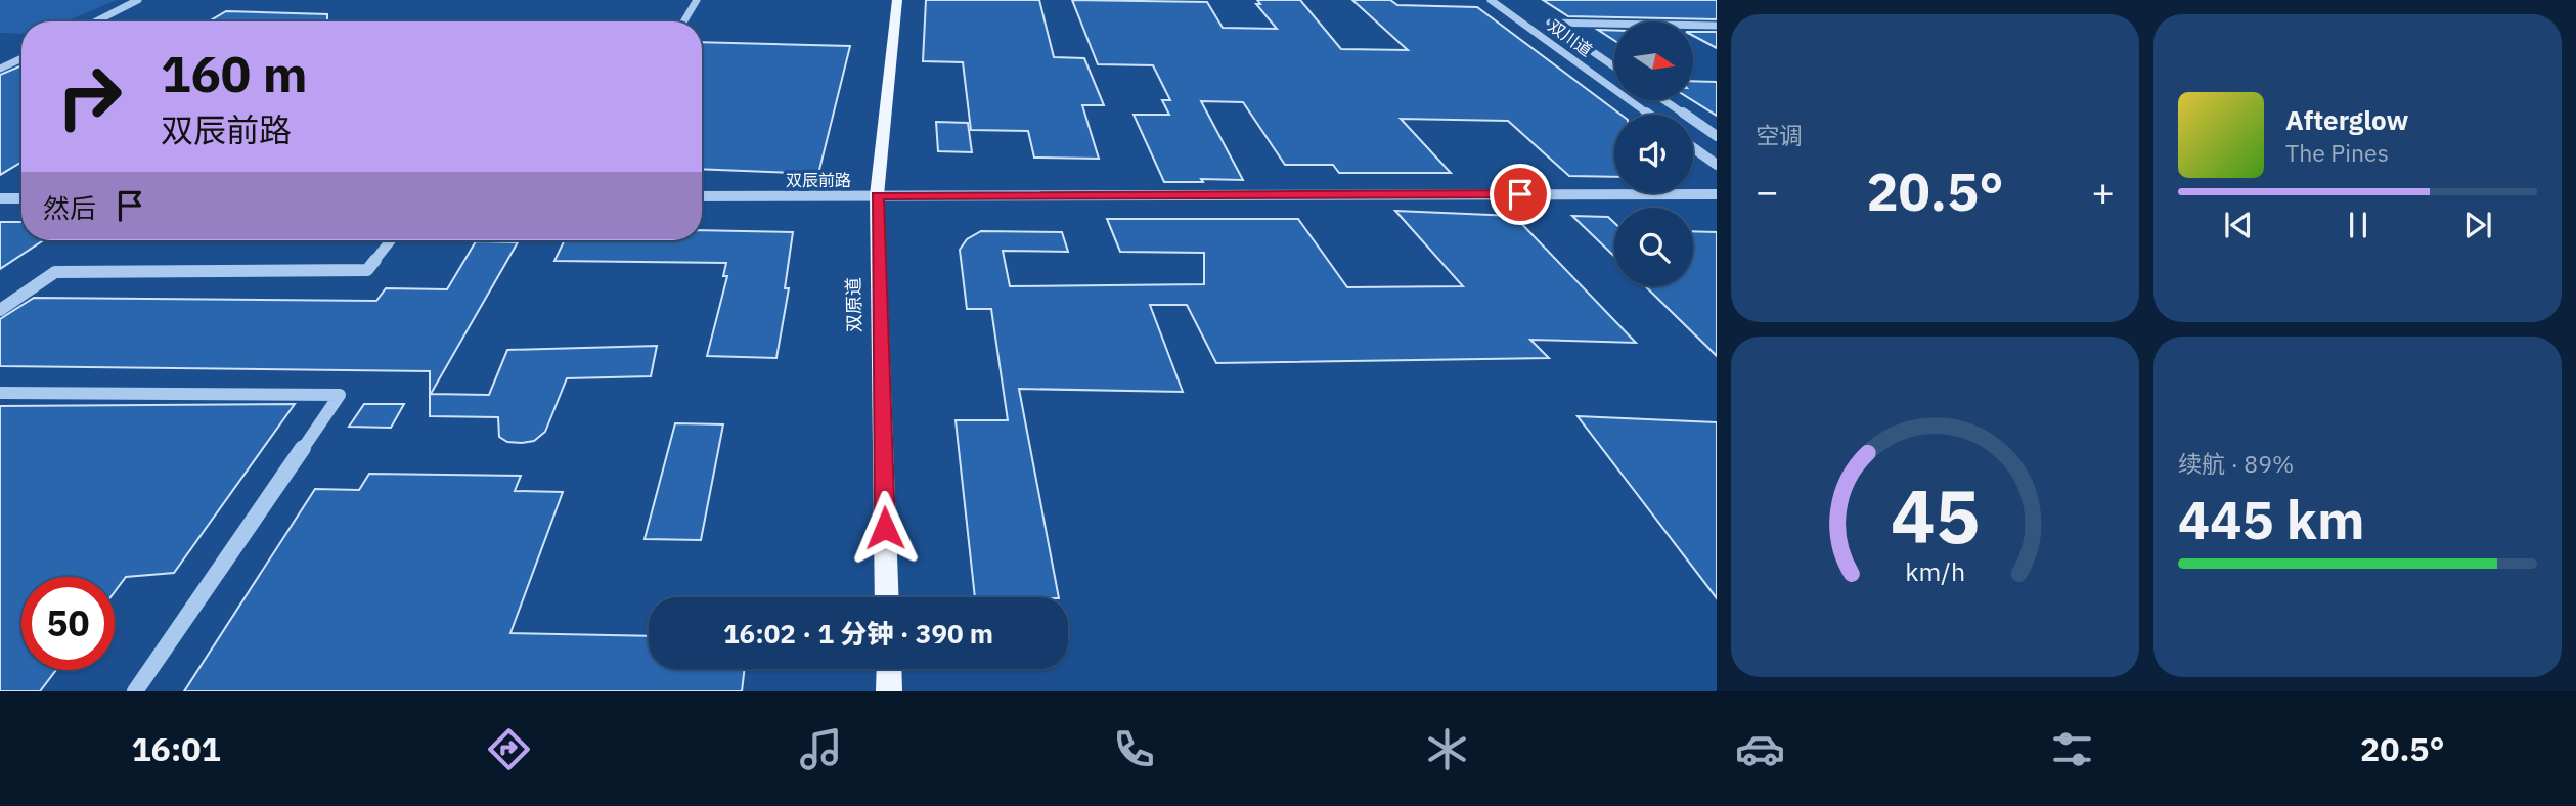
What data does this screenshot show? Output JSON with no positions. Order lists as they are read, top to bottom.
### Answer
{
  "streets": {
    "main road": ["双原道"],
    "street": ["双川道", "双辰前路"]
  },
  "crossings": [
    ["双辰前路", "双原道"]
  ],
  "north": "right",
  "page": {
    "tile": [
      "空调",
      ["续航 · 89%", "445 km"]
    ],
    "turn": ["160 m", "双辰前路"],
    "song": ["Afterglow", "The Pines"],
    "heat": ["−", "20.5°", "+"],
    "then": "然后",
    "limit": "50",
    "trip": "16:02 · 1 分钟 · 390 m",
    "tabs": ["16:01", "20.5°"],
    "gauge": ["45", "km/h"]
  }
}
